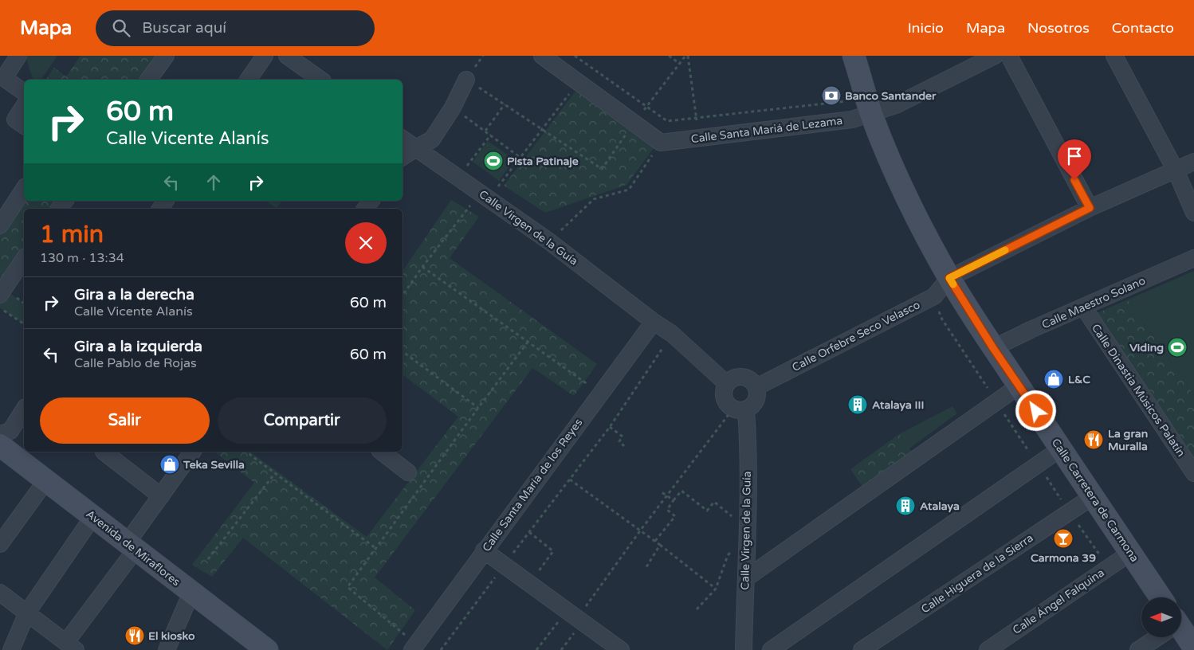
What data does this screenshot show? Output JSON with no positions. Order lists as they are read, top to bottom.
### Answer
{
  "streets": {
    "main road": ["Calle Carretera de Carmona", "Avenida de Miraflores"],
    "street": [
      "Calle Santa Mariá de Lezama",
      "Calle Virgen de la Guía",
      "Calle Maestro Solano",
      "Calle Orfebre Seco Velasco",
      "Calle Dinastia Músicos Palatín",
      "Calle Santa María de los Reyes",
      "Calle Higuera de la Sierra",
      "Calle Ángel Falquina"
    ]
  },
  "crossings": [
    ["Calle Santa Mariá de Lezama", "Calle Carretera de Carmona"],
    ["Calle Virgen de la Guía", "Calle Orfebre Seco Velasco"],
    ["Calle Virgen de la Guía", "Calle Santa María de los Reyes"],
    ["Calle Maestro Solano", "Calle Dinastia Músicos Palatín"],
    ["Calle Maestro Solano", "Calle Carretera de Carmona"],
    ["Calle Orfebre Seco Velasco", "Calle Carretera de Carmona"],
    ["Calle Carretera de Carmona", "Calle Higuera de la Sierra"],
    ["Calle Carretera de Carmona", "Calle Ángel Falquina"]
  ],
  "places": {
    "bank": ["Banco Santander"],
    "sports": ["Pista Patinaje", "Viding"],
    "shop": ["L&C", "Teka Sevilla"],
    "building": ["Atalaya III", "Atalaya"],
    "restaurant": ["La gran Muralla", "El kiosko"],
    "bar": ["Carmona 39"]
  },
  "north": "left",
  "page": {
    "header": "Mapa",
    "search": "Buscar aquí",
    "nav": [
      "Inicio",
      "Mapa",
      "Nosotros",
      "Contacto"
    ],
    "turn": ["60 m", "Calle Vicente Alanís"],
    "heading": ["1 min", "130 m · 13:34"],
    "list": [
      {
        "name": "Gira a la derecha",
        "note": "Calle Vicente Alanís",
        "value": "60 m"
      },
      {
        "name": "Gira a la izquierda",
        "note": "Calle Pablo de Rojas",
        "value": "60 m"
      }
    ],
    "buttons": ["Salir", "Compartir"]
  }
}
